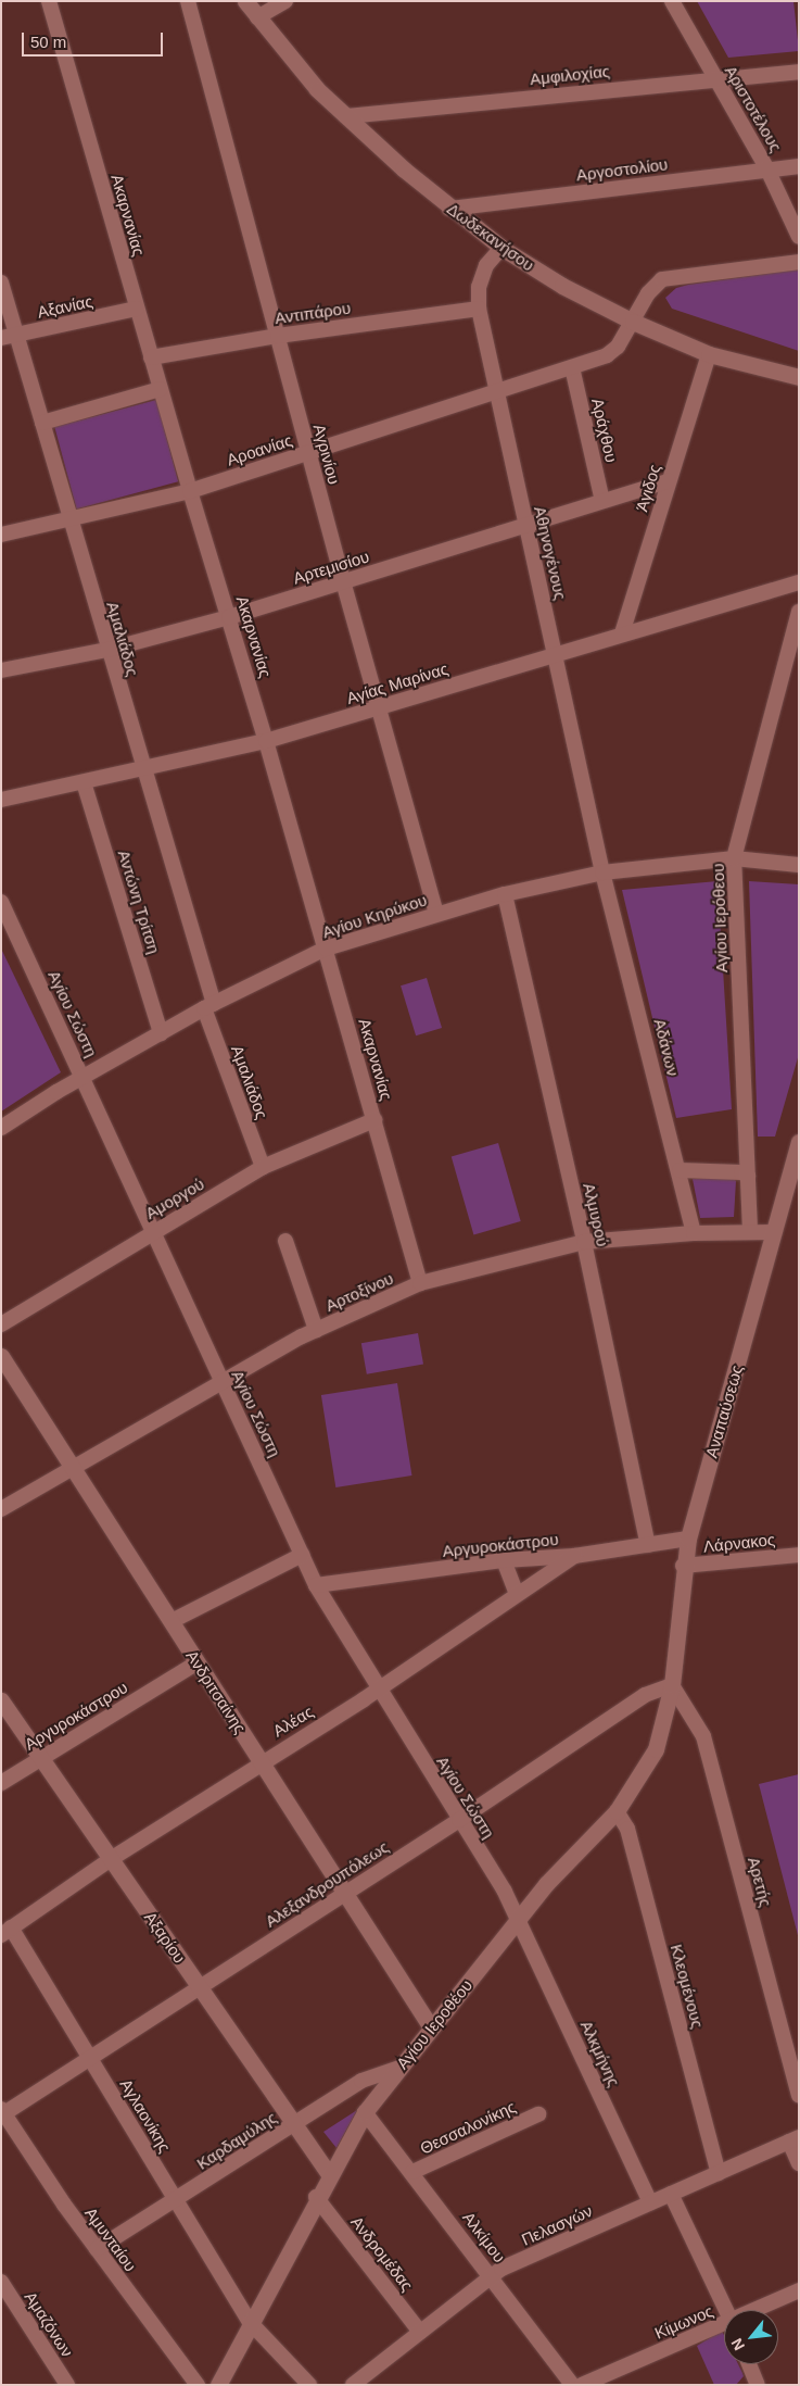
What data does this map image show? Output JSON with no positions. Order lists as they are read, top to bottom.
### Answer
{
  "streets": {
    "street": [
      "Αμφιλοχίας",
      "Αριστοτέλους",
      "Αργοστολίου",
      "Ακαρνανίας",
      "Δωδεκανήσου",
      "Αξανίας",
      "Αντιπάρου",
      "Αράχθου",
      "Αροανίας",
      "Αγρινίου",
      "Άγιδος",
      "Αθηνογένους",
      "Αρτεμισίου",
      "Αμαλιάδος",
      "Αγίας Μαρίνας",
      "Αντώνη Τρίτση",
      "Αγίου Κηρύκου",
      "Αγίου Ιερόθεου",
      "Αγίου Σώστη",
      "Αδάνων",
      "Αμοργού",
      "Αλμυρού",
      "Αρτοξίνου",
      "Αναπαύσεως",
      "Λάρνακος",
      "Αργυροκάστρου",
      "Ανδριτσαίνης",
      "Αλέας",
      "Αρετής",
      "Αλεξανδρουπόλεως",
      "Αξαρίου",
      "Κλεομένους",
      "Αγίου Ιεροθέου",
      "Αλκμήνης",
      "Αγλαονίκης",
      "Θεσσαλονίκης",
      "Καρδαμύλης",
      "Πελασγών",
      "Αλκίμου",
      "Αμυνταίου",
      "Ανδρομέδας",
      "Κίμωνος",
      "Αμαζόνων"
    ]
  },
  "crossings": [
    ["Αμφιλοχίας", "Αριστοτέλους"],
    ["Αμφιλοχίας", "Δωδεκανήσου"],
    ["Αριστοτέλους", "Αργοστολίου"],
    ["Αργοστολίου", "Δωδεκανήσου"],
    ["Ακαρνανίας", "Αξανίας"],
    ["Ακαρνανίας", "Αντιπάρου"],
    ["Ακαρνανίας", "Αροανίας"],
    ["Ακαρνανίας", "Αρτεμισίου"],
    ["Ακαρνανίας", "Αγίας Μαρίνας"],
    ["Ακαρνανίας", "Αγίου Κηρύκου"],
    ["Ακαρνανίας", "Αμοργού"],
    ["Ακαρνανίας", "Αρτοξίνου"],
    ["Δωδεκανήσου", "Αροανίας"],
    ["Δωδεκανήσου", "Άγιδος"],
    ["Δωδεκανήσου", "Αθηνογένους"],
    ["Αξανίας", "Αμαλιάδος"],
    ["Αντιπάρου", "Αγρινίου"],
    ["Αντιπάρου", "Αθηνογένους"],
    ["Αράχθου", "Αροανίας"],
    ["Αράχθου", "Αρτεμισίου"],
    ["Αροανίας", "Αγρινίου"],
    ["Αροανίας", "Αθηνογένους"],
    ["Αροανίας", "Αμαλιάδος"],
    ["Αγρινίου", "Αρτεμισίου"],
    ["Αγρινίου", "Αγίας Μαρίνας"],
    ["Αγρινίου", "Αγίου Κηρύκου"],
    ["Άγιδος", "Αρτεμισίου"],
    ["Άγιδος", "Αγίας Μαρίνας"],
    ["Αθηνογένους", "Αρτεμισίου"],
    ["Αθηνογένους", "Αγίας Μαρίνας"],
    ["Αθηνογένους", "Αγίου Κηρύκου"],
    ["Αθηνογένους", "Αδάνων"],
    ["Αρτεμισίου", "Αμαλιάδος"],
    ["Αμαλιάδος", "Αγίας Μαρίνας"],
    ["Αμαλιάδος", "Αγίου Κηρύκου"],
    ["Αμαλιάδος", "Αμοργού"],
    ["Αγίας Μαρίνας", "Αντώνη Τρίτση"],
    ["Αντώνη Τρίτση", "Αγίου Κηρύκου"],
    ["Αγίου Κηρύκου", "Αγίου Ιερόθεου"],
    ["Αγίου Κηρύκου", "Αγίου Σώστη"],
    ["Αγίου Κηρύκου", "Αδάνων"],
    ["Αγίου Κηρύκου", "Αλμυρού"],
    ["Αγίου Ιερόθεου", "Αρτοξίνου"],
    ["Αγίου Σώστη", "Αμοργού"],
    ["Αγίου Σώστη", "Αρτοξίνου"],
    ["Αγίου Σώστη", "Αργυροκάστρου"],
    ["Αγίου Σώστη", "Αλέας"],
    ["Αγίου Σώστη", "Αλεξανδρουπόλεως"],
    ["Αγίου Σώστη", "Αγίου Ιεροθέου"],
    ["Αγίου Σώστη", "Αλκμήνης"],
    ["Αδάνων", "Αρτοξίνου"],
    ["Αλμυρού", "Αρτοξίνου"],
    ["Αλμυρού", "Αργυροκάστρου"],
    ["Αρτοξίνου", "Αναπαύσεως"],
    ["Αρτοξίνου", "Ανδριτσαίνης"],
    ["Αναπαύσεως", "Λάρνακος"],
    ["Αναπαύσεως", "Αργυροκάστρου"],
    ["Αναπαύσεως", "Αρετής"],
    ["Αναπαύσεως", "Αλεξανδρουπόλεως"],
    ["Αναπαύσεως", "Αγίου Ιεροθέου"],
    ["Αργυροκάστρου", "Ανδριτσαίνης"],
    ["Αργυροκάστρου", "Αλέας"],
    ["Αργυροκάστρου", "Αξαρίου"],
    ["Ανδριτσαίνης", "Αλέας"],
    ["Ανδριτσαίνης", "Αλεξανδρουπόλεως"],
    ["Ανδριτσαίνης", "Αγίου Ιεροθέου"],
    ["Αλέας", "Αξαρίου"],
    ["Αλέας", "Αγλαονίκης"],
    ["Αρετής", "Αλεξανδρουπόλεως"],
    ["Αρετής", "Αγίου Ιεροθέου"],
    ["Αλεξανδρουπόλεως", "Αξαρίου"],
    ["Αλεξανδρουπόλεως", "Αγίου Ιεροθέου"],
    ["Αλεξανδρουπόλεως", "Αγλαονίκης"],
    ["Αλεξανδρουπόλεως", "Αμυνταίου"],
    ["Αξαρίου", "Αγίου Ιεροθέου"],
    ["Αξαρίου", "Καρδαμύλης"],
    ["Κλεομένους", "Αγίου Ιεροθέου"],
    ["Κλεομένους", "Πελασγών"],
    ["Αγίου Ιεροθέου", "Αλκμήνης"],
    ["Αγίου Ιεροθέου", "Αγλαονίκης"],
    ["Αγίου Ιεροθέου", "Καρδαμύλης"],
    ["Αγίου Ιεροθέου", "Αλκίμου"],
    ["Αγίου Ιεροθέου", "Ανδρομέδας"],
    ["Αλκμήνης", "Πελασγών"],
    ["Αγλαονίκης", "Καρδαμύλης"],
    ["Θεσσαλονίκης", "Αλκίμου"],
    ["Καρδαμύλης", "Αμυνταίου"],
    ["Πελασγών", "Αλκίμου"],
    ["Πελασγών", "Ανδρομέδας"]
  ],
  "scale_bar": "50 m",
  "north": "bottom left"
}
